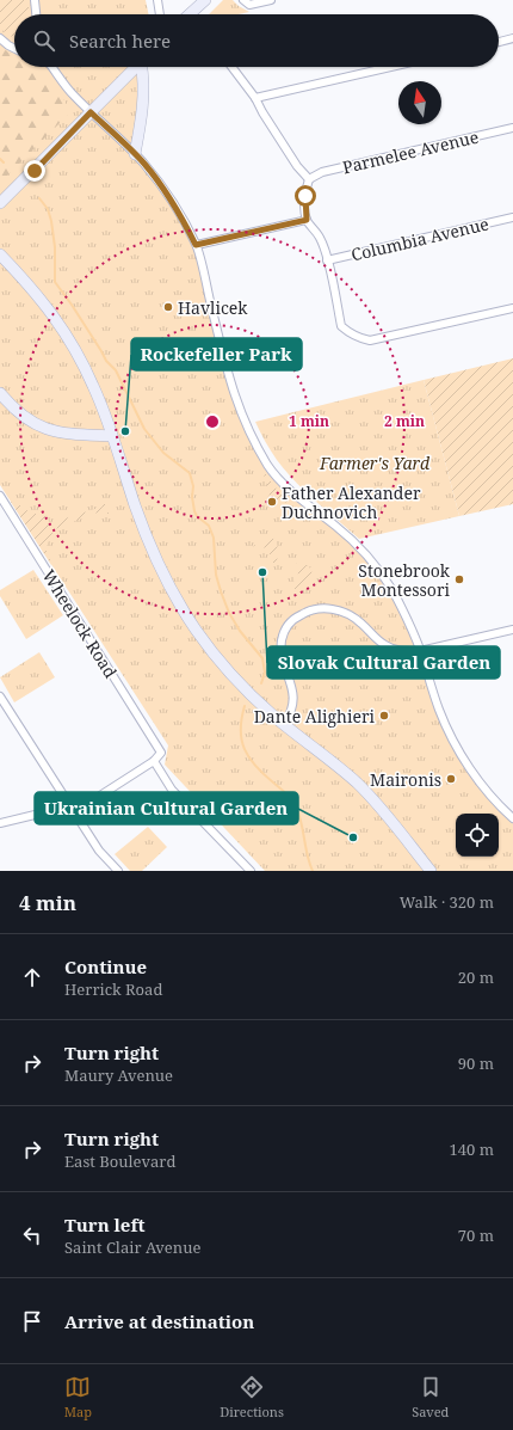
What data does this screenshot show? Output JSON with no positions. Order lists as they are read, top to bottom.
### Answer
{
  "streets": {
    "street": ["Parmelee Avenue", "Columbia Avenue", "Wheelock Road"]
  },
  "parks": ["Farmer's Yard"],
  "places": [
    "Havlicek",
    "Rockefeller Park",
    "Father Alexander Duchnovich",
    "Slovak Cultural Garden",
    "Stonebrook Montessori",
    "Dante Alighieri",
    "Maironis",
    "Ukrainian Cultural Garden"
  ],
  "north": "top",
  "page": {
    "search": "Search here",
    "heading": ["4 min", "Walk · 320 m"],
    "list": [
      ["Continue", "Herrick Road", "20 m"],
      ["Turn right", "Maury Avenue", "90 m"],
      ["Turn right", "East Boulevard", "140 m"],
      ["Turn left", "Saint Clair Avenue", "70 m"],
      "Arrive at destination"
    ],
    "nav": ["Map", "Directions", "Saved"]
  },
  "rings": ["1 min", "2 min"]
}
